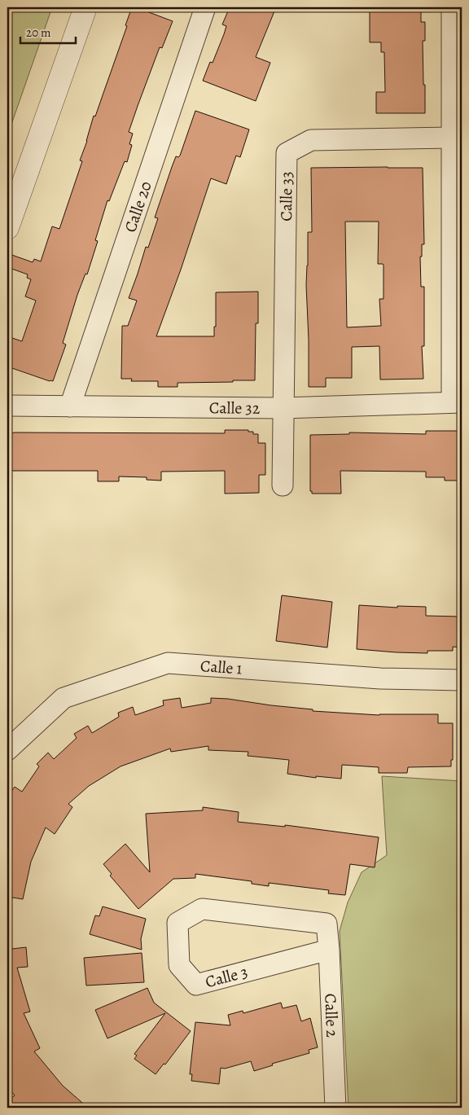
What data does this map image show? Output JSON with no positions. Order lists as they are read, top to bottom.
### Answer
{
  "streets": {
    "street": [
      "Calle 33",
      "Calle 20",
      "Calle 32",
      "Calle 1",
      "Calle 3",
      "Calle 2"
    ]
  },
  "crossings": [
    ["Calle 33", "Calle 32"],
    ["Calle 20", "Calle 32"],
    ["Calle 3", "Calle 2"]
  ],
  "scale_bar": "20 m"
}
